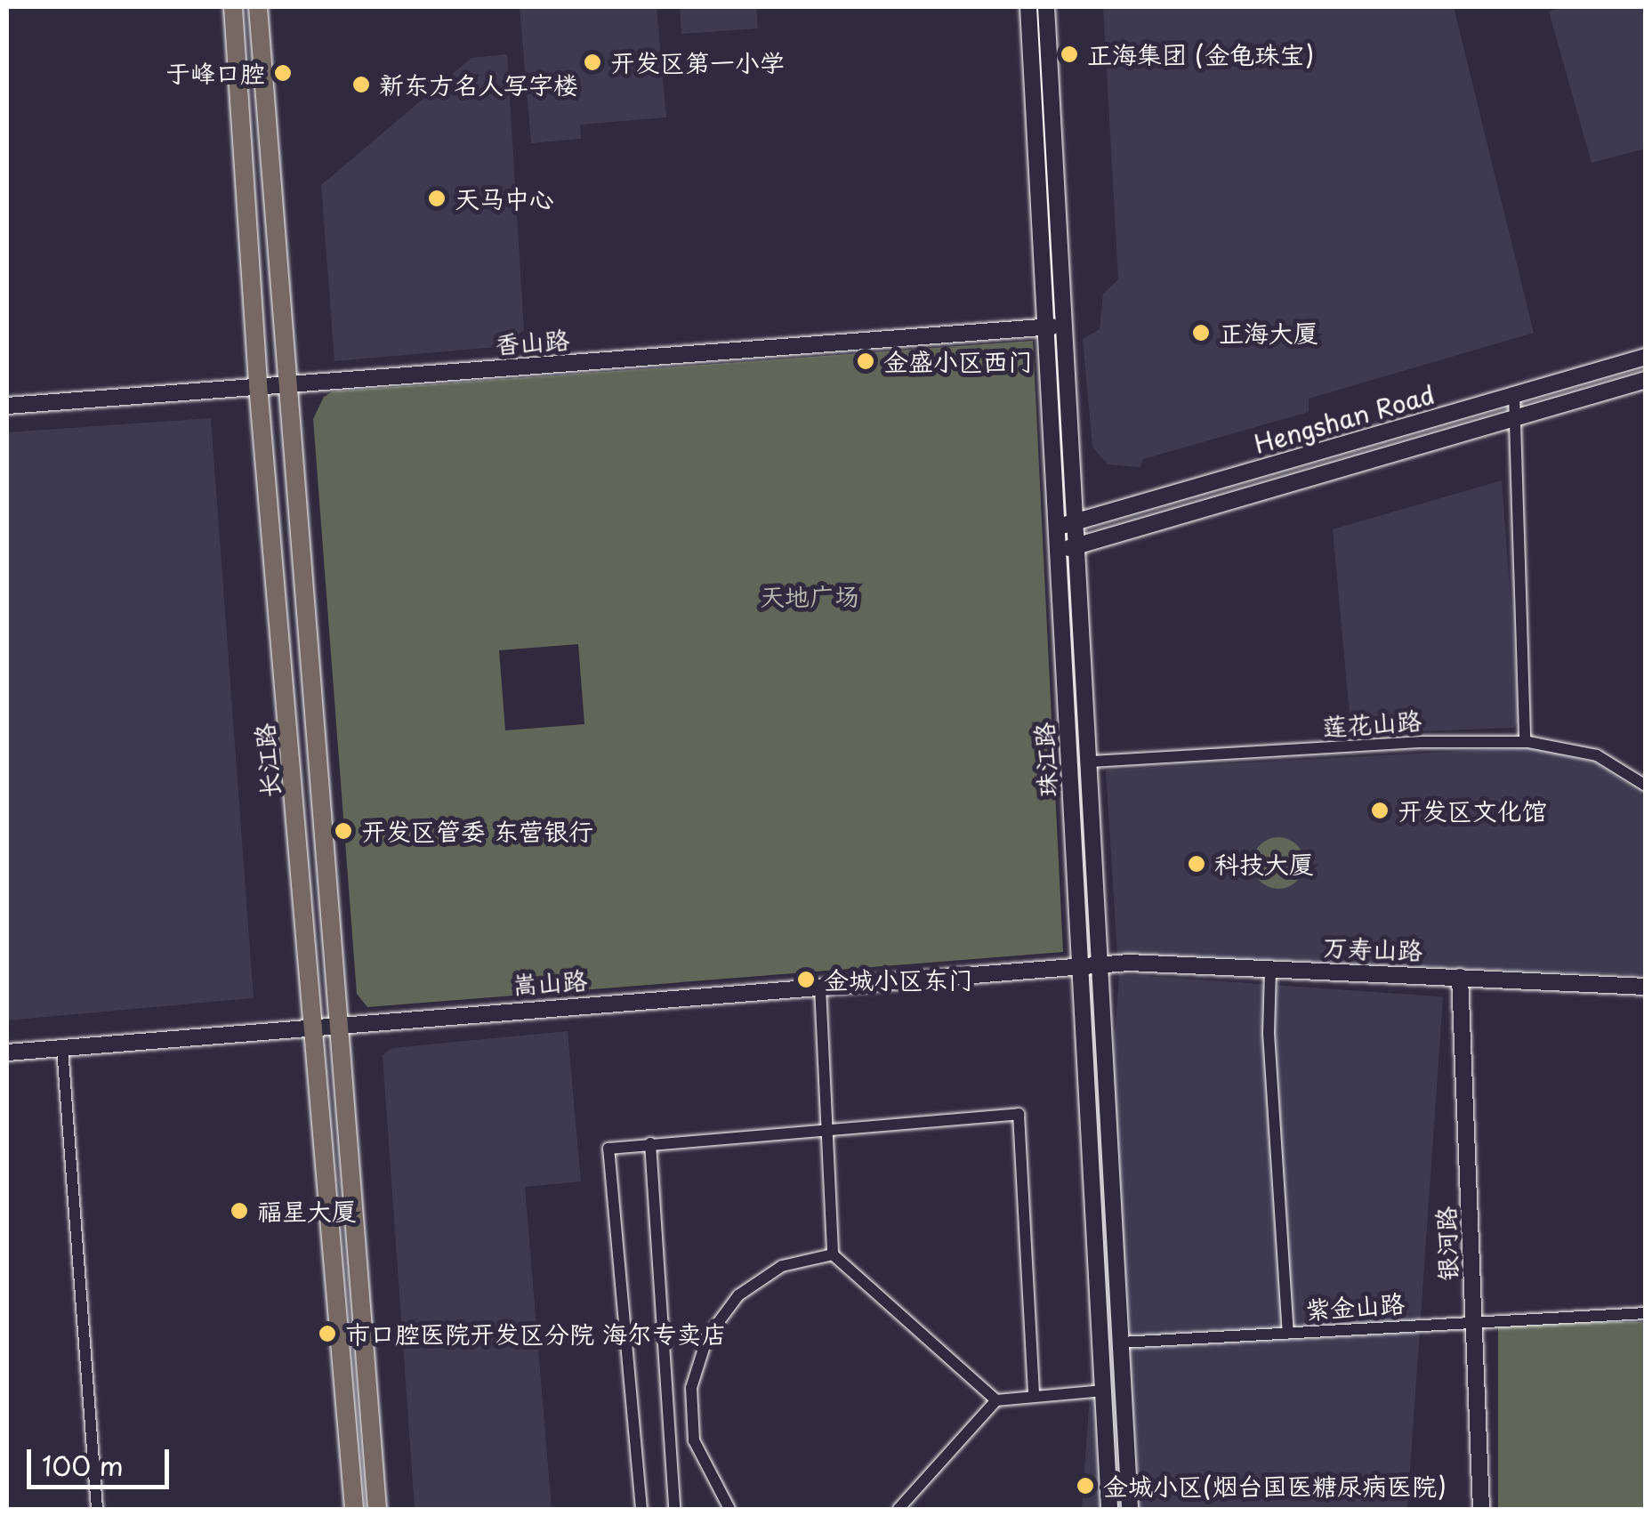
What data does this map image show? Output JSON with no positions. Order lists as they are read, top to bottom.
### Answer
{
  "streets": {
    "main road": [
      "香山路",
      "Hengshan Road",
      "珠江路",
      "长江路",
      "万寿山路",
      "嵩山路",
      "银河路"
    ],
    "street": ["莲花山路", "紫金山路"]
  },
  "crossings": [
    ["香山路", "长江路"],
    ["Hengshan Road", "珠江路"],
    ["珠江路", "嵩山路"],
    ["长江路", "嵩山路"],
    ["万寿山路", "嵩山路"],
    ["万寿山路", "银河路"],
    ["银河路", "紫金山路"]
  ],
  "parks": ["天地广场"],
  "places": [
    "正海集团 (金龟珠宝)",
    "开发区第一小学",
    "于峰口腔",
    "新东方名人写字楼",
    "天马中心",
    "正海大厦",
    "金盛小区西门",
    "开发区文化馆",
    "开发区管委 东营银行",
    "科技大厦",
    "金城小区东门",
    "福星大厦",
    "市口腔医院开发区分院 海尔专卖店",
    "金城小区(烟台国医糖尿病医院)"
  ],
  "scale_bar": "100 m"
}
